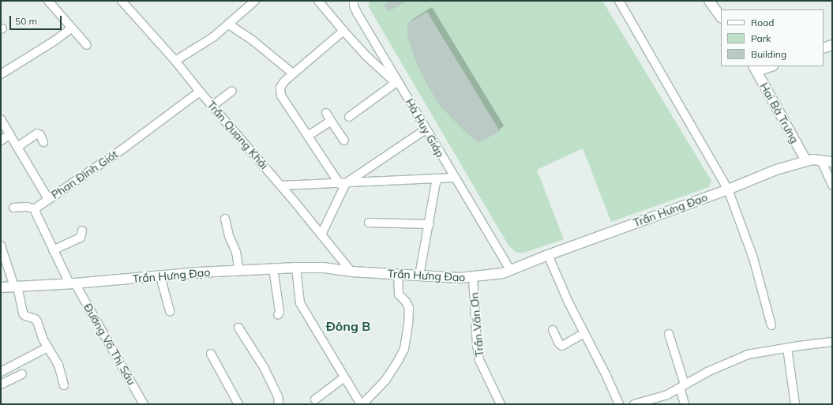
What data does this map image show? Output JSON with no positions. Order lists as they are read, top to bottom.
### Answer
{
  "streets": {
    "main road": ["Hai Bà Trưng", "Trần Hưng Đạo"],
    "street": [
      "Hà Huy Giáp",
      "Trần Quang Khải",
      "Phan Đình Giót",
      "Trần Văn Ơn",
      "Đường Võ Thị Sáu"
    ]
  },
  "crossings": [
    ["Hai Bà Trưng", "Trần Hưng Đạo"],
    ["Hà Huy Giáp", "Trần Hưng Đạo"],
    ["Trần Quang Khải", "Phan Đình Giót"],
    ["Trần Quang Khải", "Trần Hưng Đạo"],
    ["Trần Hưng Đạo", "Trần Văn Ơn"],
    ["Trần Hưng Đạo", "Đường Võ Thị Sáu"]
  ],
  "districts": ["Đông B"],
  "legend": ["Road", "Park", "Building"],
  "scale_bar": "50 m"
}
